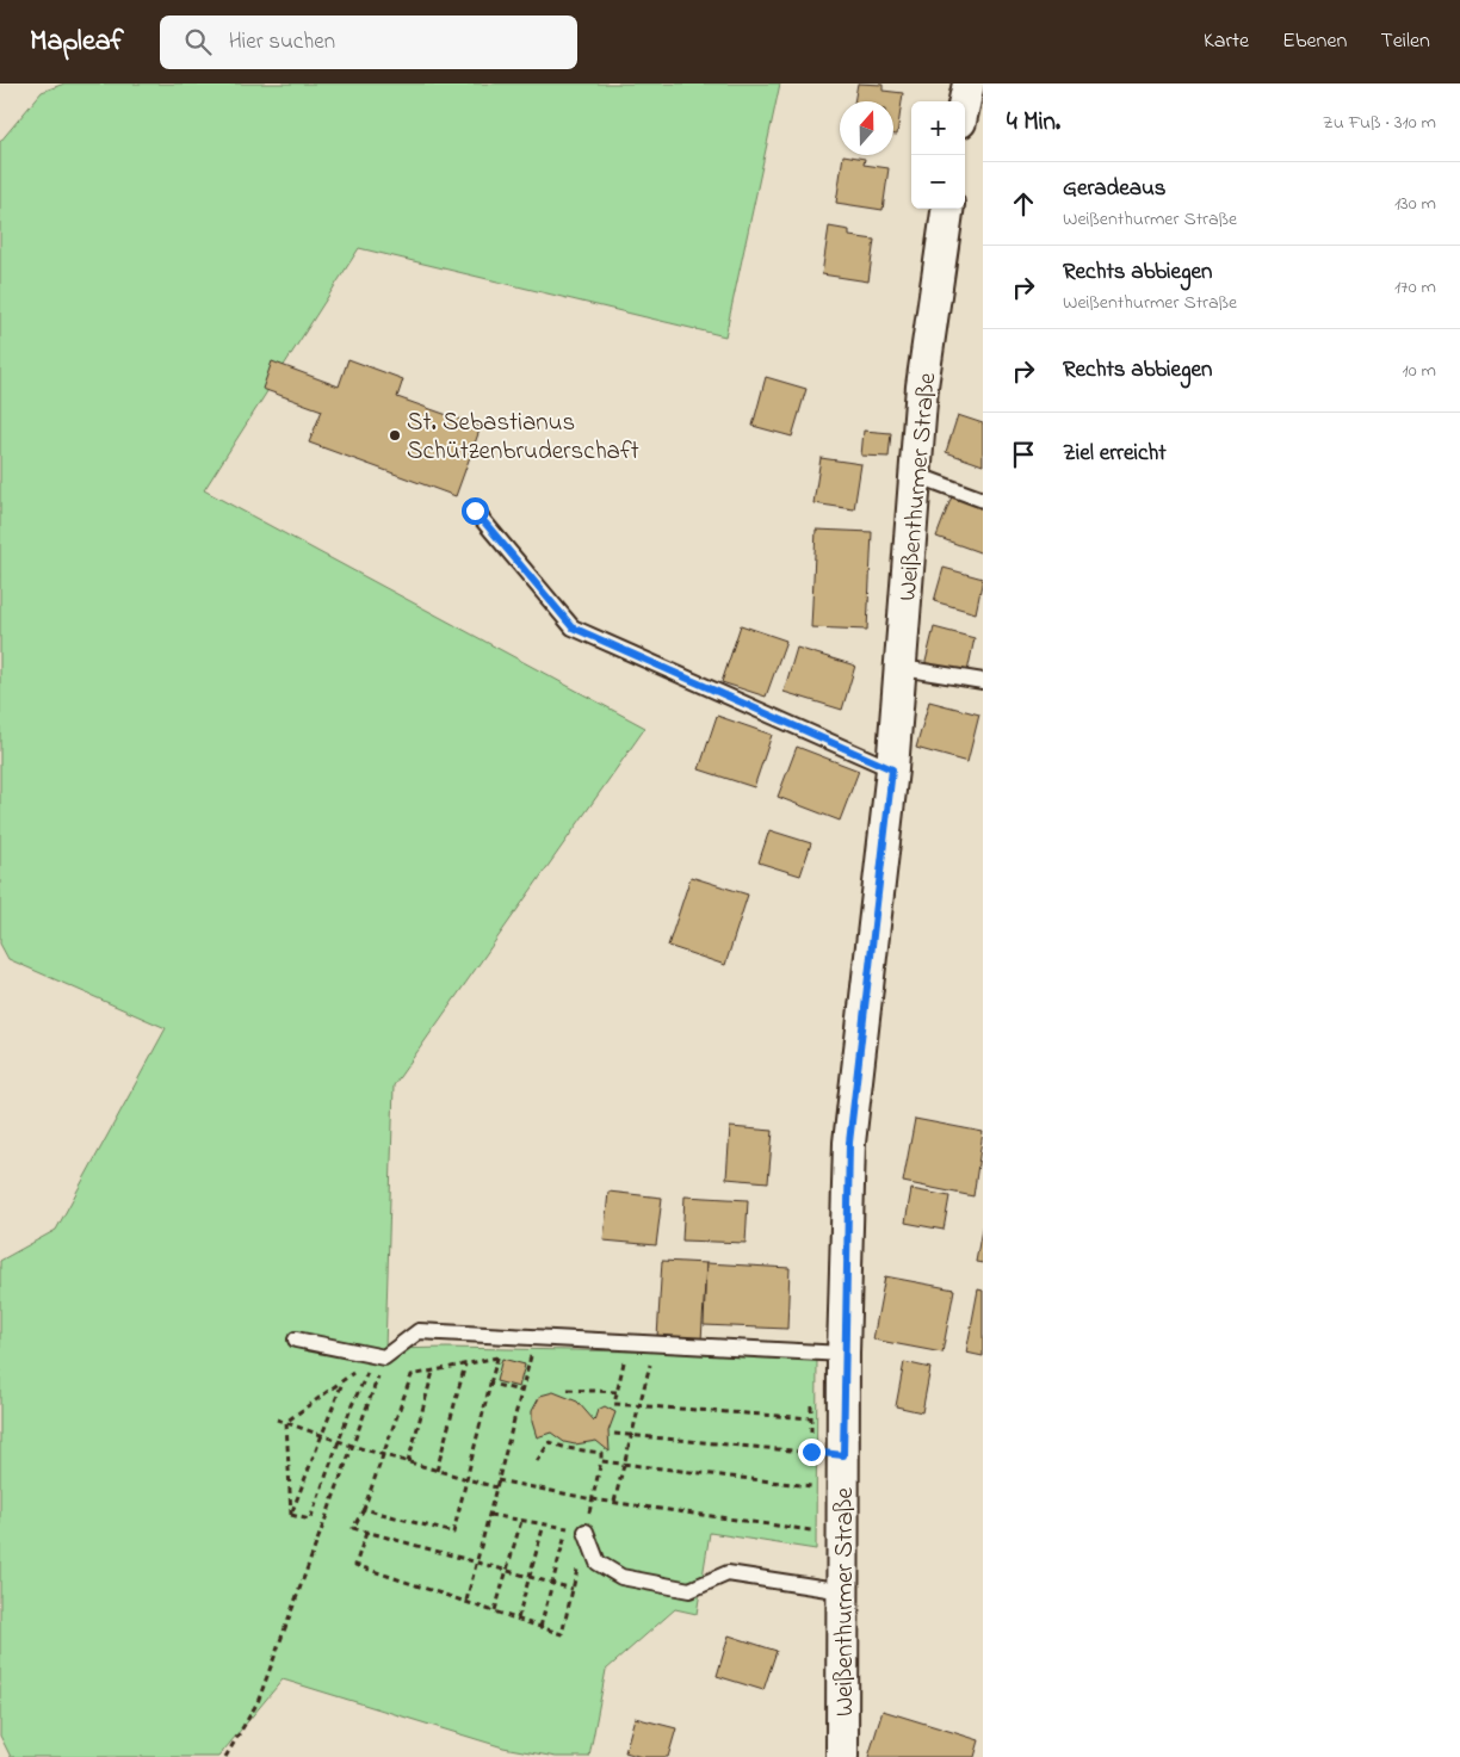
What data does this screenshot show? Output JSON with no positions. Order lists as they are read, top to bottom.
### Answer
{
  "streets": {
    "street": ["Weißenthurmer Straße"]
  },
  "places": ["St. Sebastianus Schützenbruderschaft"],
  "north": "top",
  "page": {
    "header": "Mapleaf",
    "search": "Hier suchen",
    "nav": ["Karte", "Ebenen", "Teilen"],
    "heading": ["4 Min.", "Zu Fuß · 310 m"],
    "map_buttons": ["+", "−"],
    "list": [
      ["Geradeaus", "Weißenthurmer Straße", "130 m"],
      ["Rechts abbiegen", "Weißenthurmer Straße", "170 m"],
      ["Rechts abbiegen", "10 m"],
      "Ziel erreicht"
    ]
  }
}
